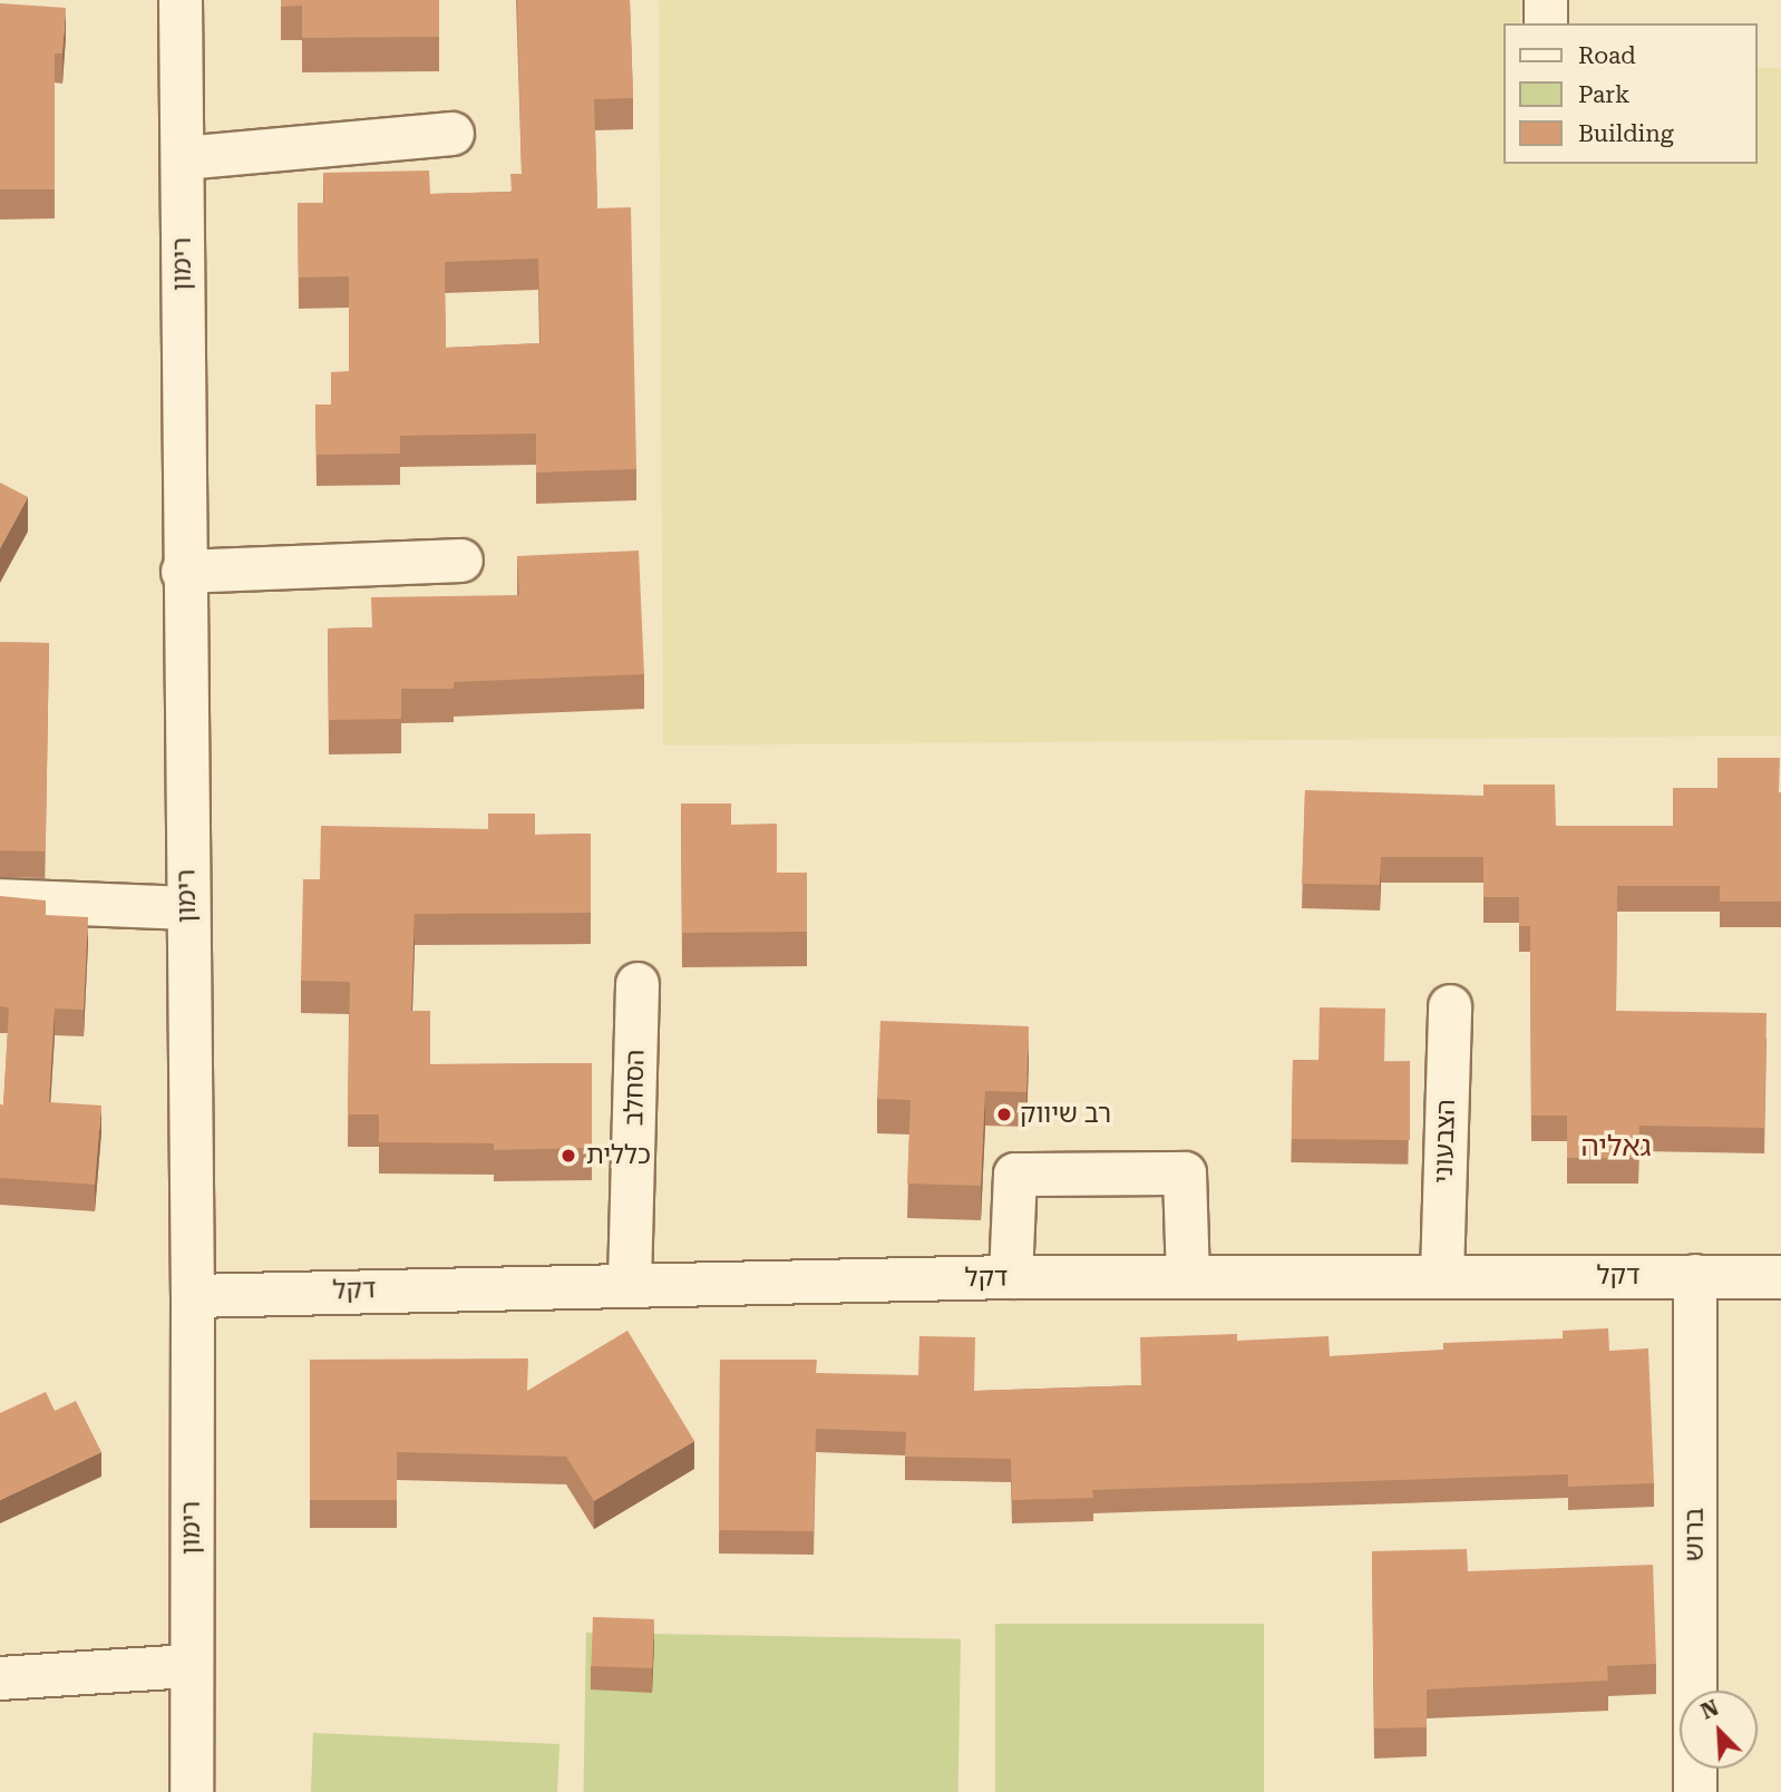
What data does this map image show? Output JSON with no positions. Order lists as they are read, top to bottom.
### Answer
{
  "streets": {
    "street": [
      "רימון",
      "הסחלב",
      "הצבעוני",
      "דקל",
      "ברוש"
    ]
  },
  "crossings": [
    ["רימון", "דקל"],
    ["הסחלב", "דקל"],
    ["הצבעוני", "דקל"],
    ["דקל", "ברוש"]
  ],
  "districts": ["גאליה"],
  "places": ["רב שיווק", "כללית"],
  "legend": ["Road", "Park", "Building"],
  "north": "top left"
}
